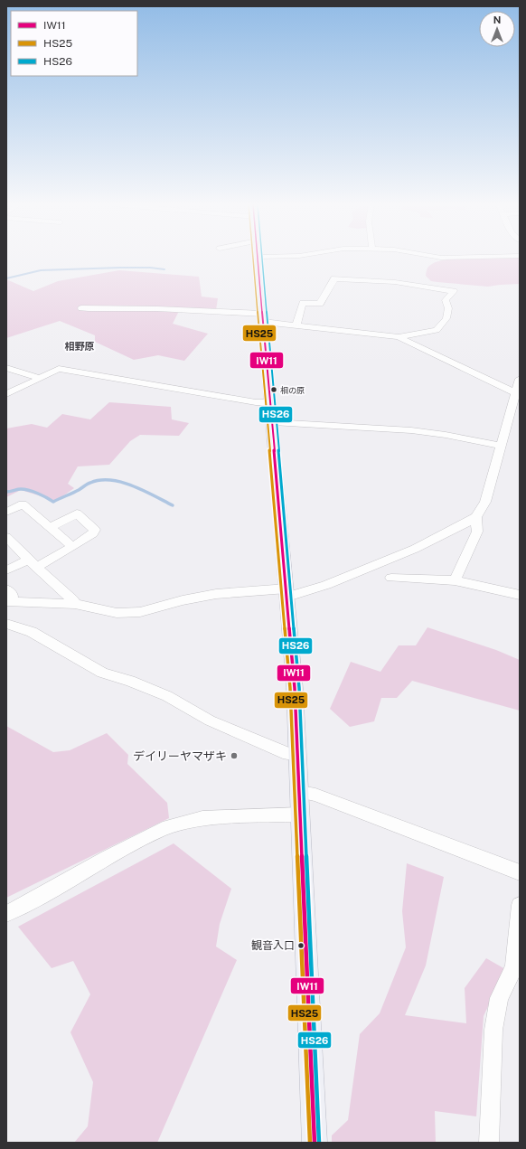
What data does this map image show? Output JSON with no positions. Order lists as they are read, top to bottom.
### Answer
{
  "districts": ["相野原"],
  "places": ["相の原", "デイリーヤマザキ", "観音入口"],
  "lines": ["transit line IW11", "transit line HS25", "transit line HS26"],
  "legend": ["IW11", "HS25", "HS26"],
  "north": "top"
}
